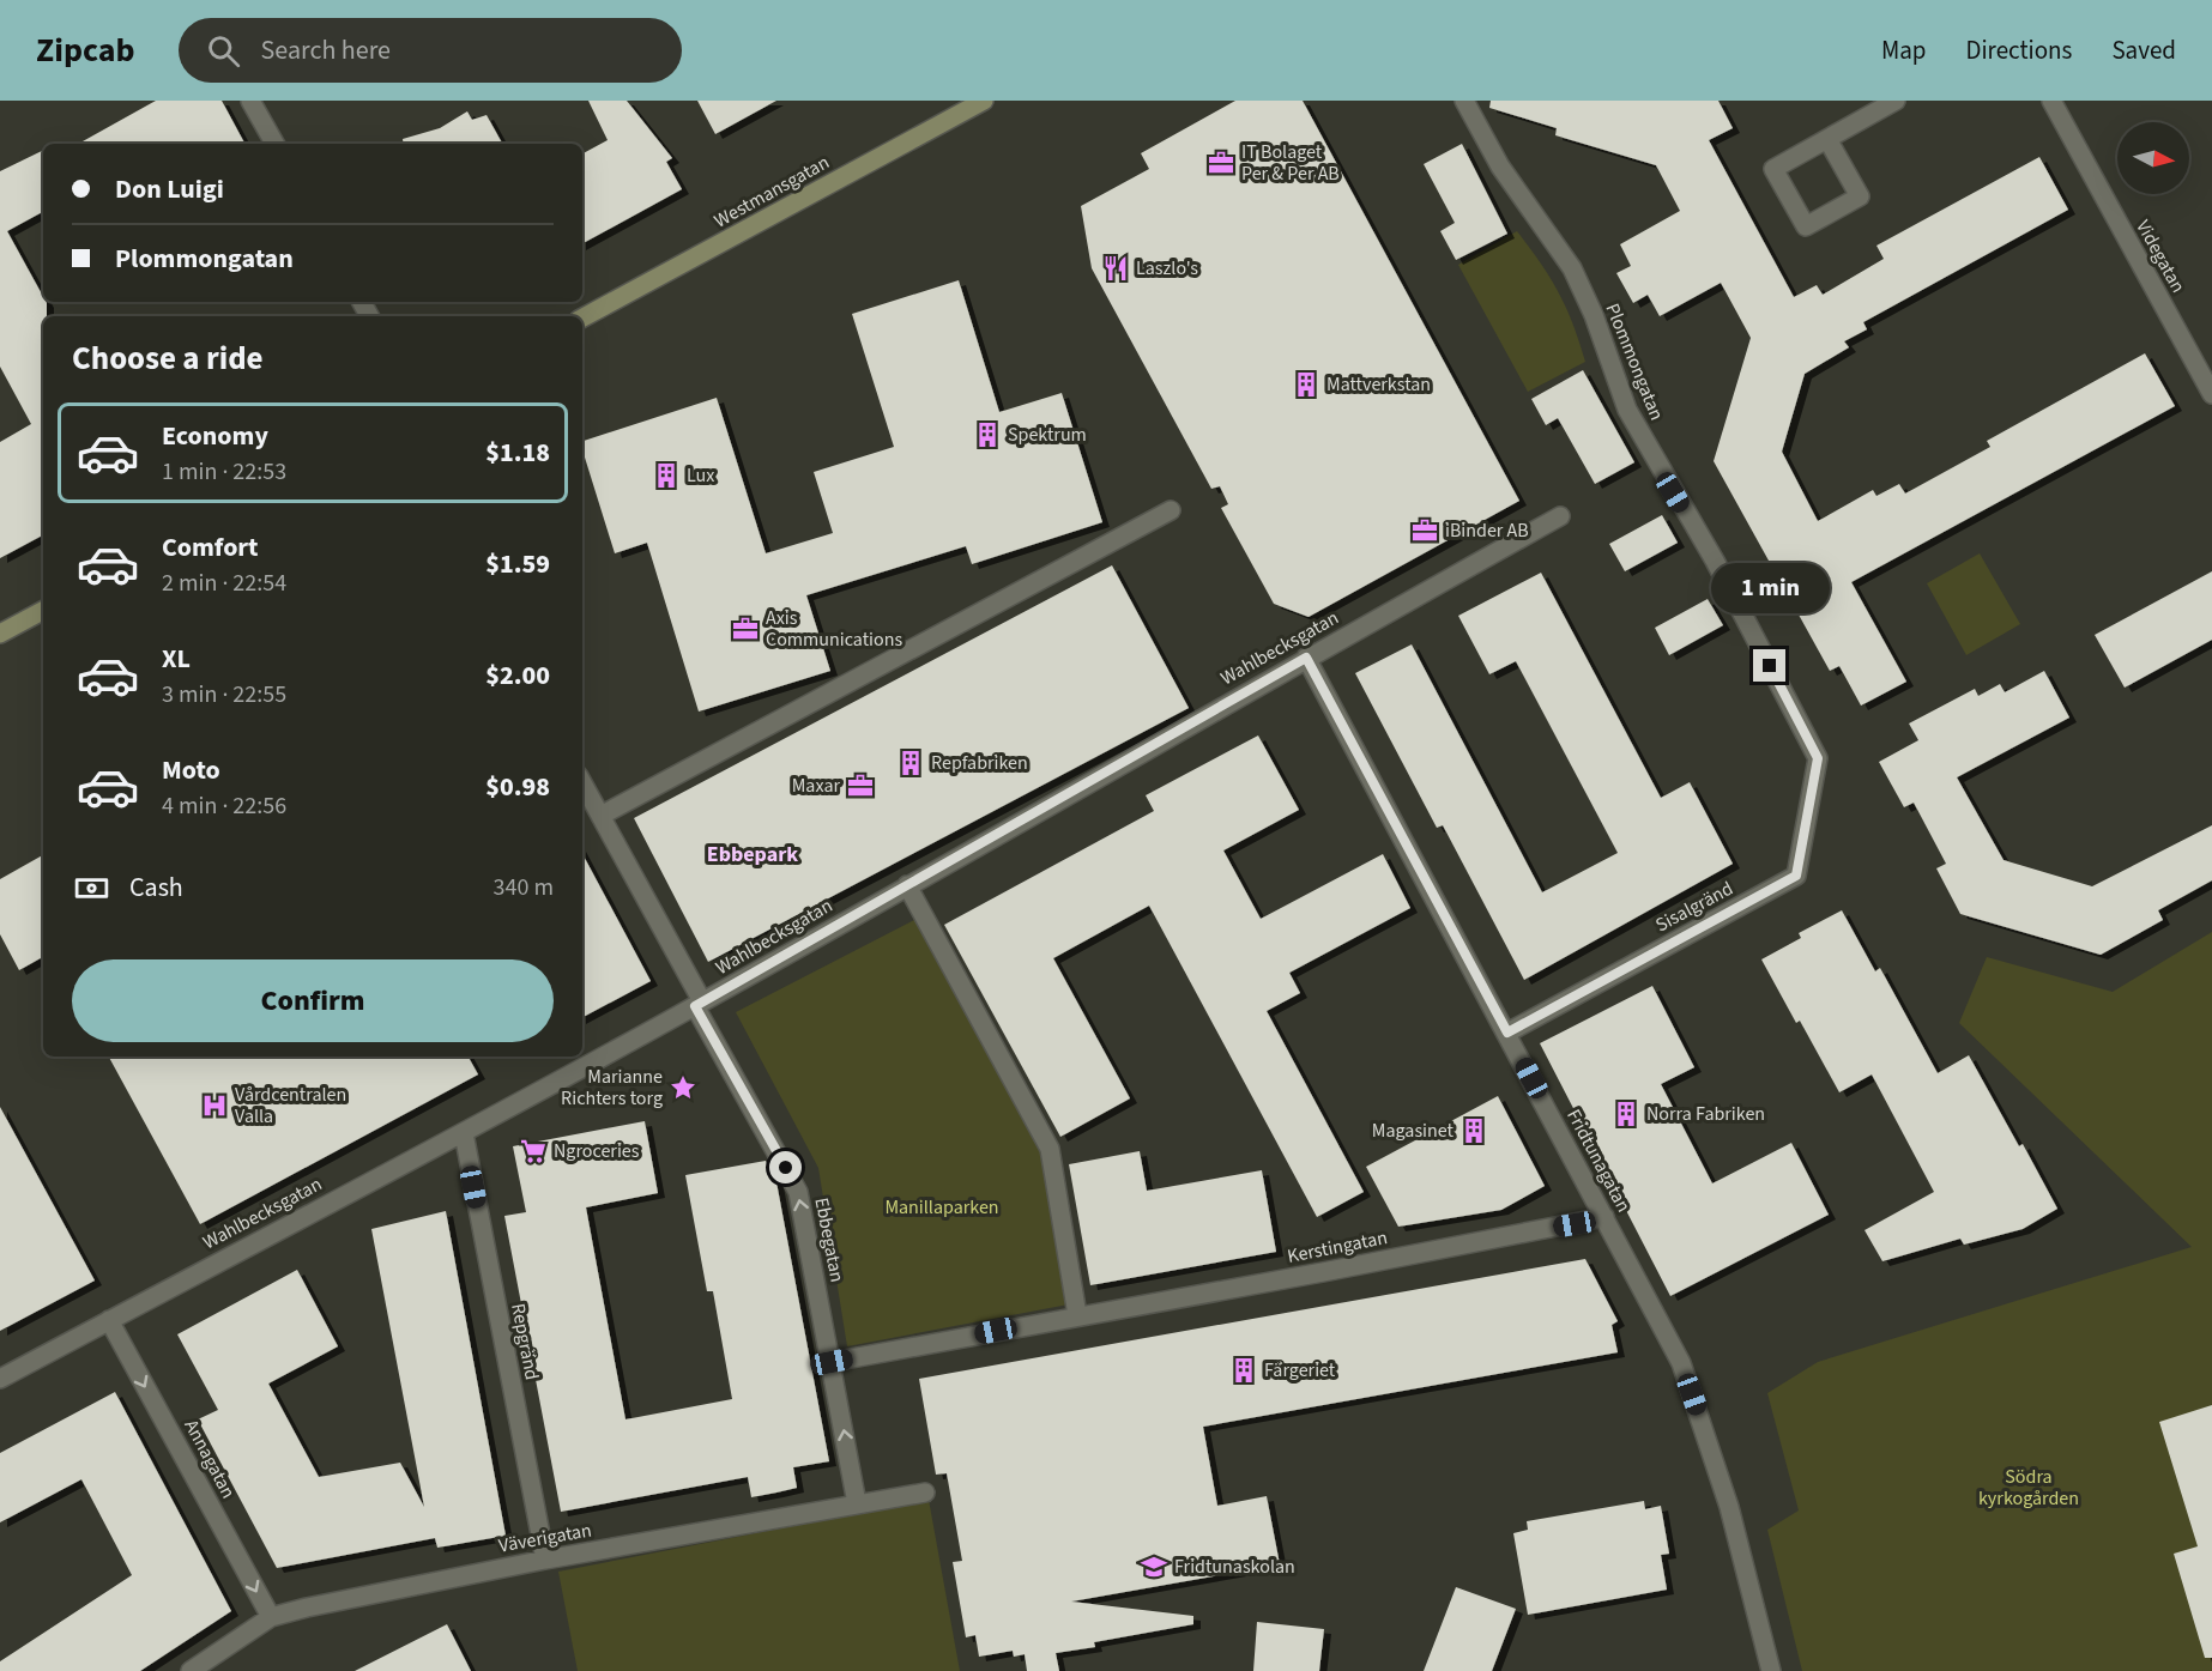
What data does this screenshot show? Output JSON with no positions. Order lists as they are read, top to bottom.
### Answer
{
  "streets": {
    "street": [
      "Westmansgatan",
      "Videgatan",
      "Plommongatan",
      "Wahlbecksgatan",
      "Sisalgränd",
      "Fridtunagatan",
      "Ebbegatan",
      "Kerstingatan",
      "Repgränd",
      "Annagatan",
      "Väverigatan"
    ]
  },
  "crossings": [
    ["Plommongatan", "Sisalgränd"],
    ["Wahlbecksgatan", "Fridtunagatan"],
    ["Wahlbecksgatan", "Ebbegatan"],
    ["Wahlbecksgatan", "Repgränd"],
    ["Wahlbecksgatan", "Annagatan"],
    ["Sisalgränd", "Fridtunagatan"],
    ["Fridtunagatan", "Kerstingatan"],
    ["Ebbegatan", "Kerstingatan"],
    ["Ebbegatan", "Väverigatan"],
    ["Repgränd", "Väverigatan"],
    ["Annagatan", "Väverigatan"]
  ],
  "one_way": ["Ebbegatan", "Annagatan"],
  "districts": ["Ebbepark"],
  "parks": ["Manillaparken", "Södra kyrkogården"],
  "places": {
    "office": [
      "IT Bolaget Per & Per AB",
      "iBinder AB",
      "Axis Communications",
      "Maxar"
    ],
    "restaurant": ["Laszlo's"],
    "building": [
      "Mattverkstan",
      "Spektrum",
      "Lux",
      "Repfabriken",
      "Norra Fabriken",
      "Magasinet",
      "Färgeriet"
    ],
    "place": ["Marianne Richters torg"],
    "hospital": ["Vårdcentralen Valla"],
    "supermarket": ["Ngroceries"],
    "school or university": ["Fridtunaskolan"]
  },
  "north": "right",
  "page": {
    "header": "Zipcab",
    "search": "Search here",
    "nav": ["Map", "Directions", "Saved"],
    "banner": ["Don Luigi", "Plommongatan"],
    "heading": "Choose a ride",
    "list": [
      {
        "name": "Economy",
        "note": "1 min · 22:53",
        "value": "$1.18"
      },
      {
        "name": "Comfort",
        "note": "2 min · 22:54",
        "value": "$1.59"
      },
      {
        "name": "XL",
        "note": "3 min · 22:55",
        "value": "$2.00"
      },
      {
        "name": "Moto",
        "note": "4 min · 22:56",
        "value": "$0.98"
      }
    ],
    "bubble": "1 min",
    "pay": ["Cash", "340 m"],
    "buttons": "Confirm"
  }
}
